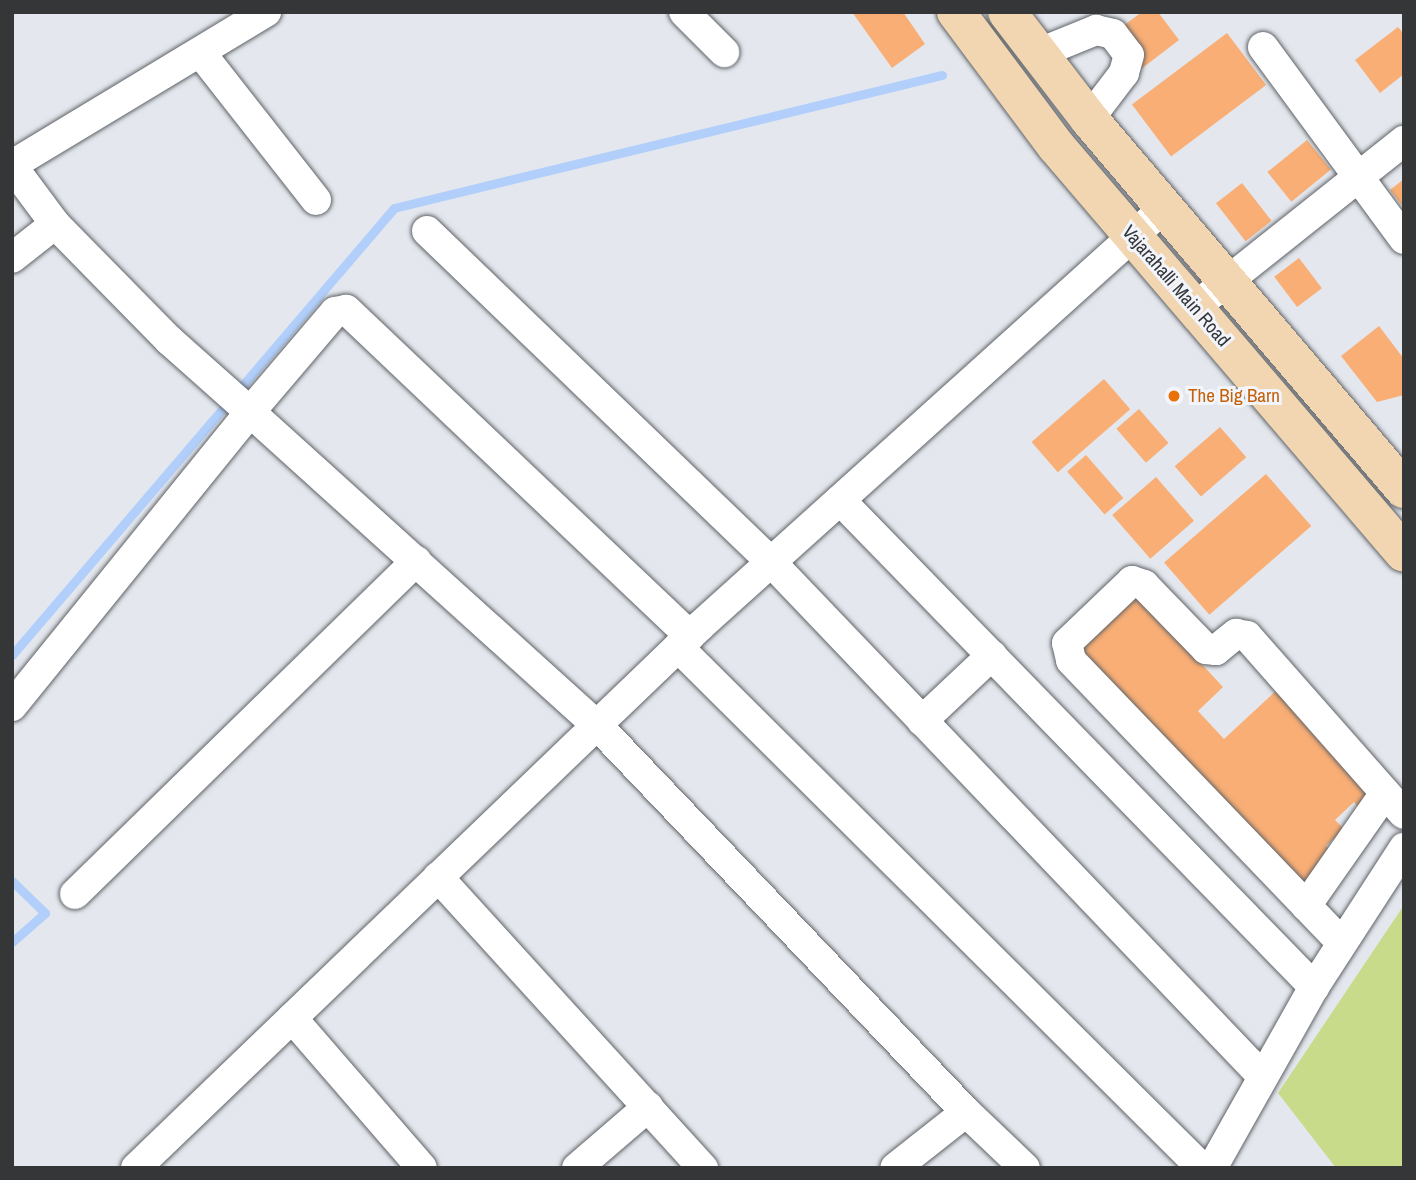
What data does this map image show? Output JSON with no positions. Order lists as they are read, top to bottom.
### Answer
{
  "streets": {
    "main road": ["Vajarahalli Main Road"]
  },
  "places": ["The Big Barn"]
}
